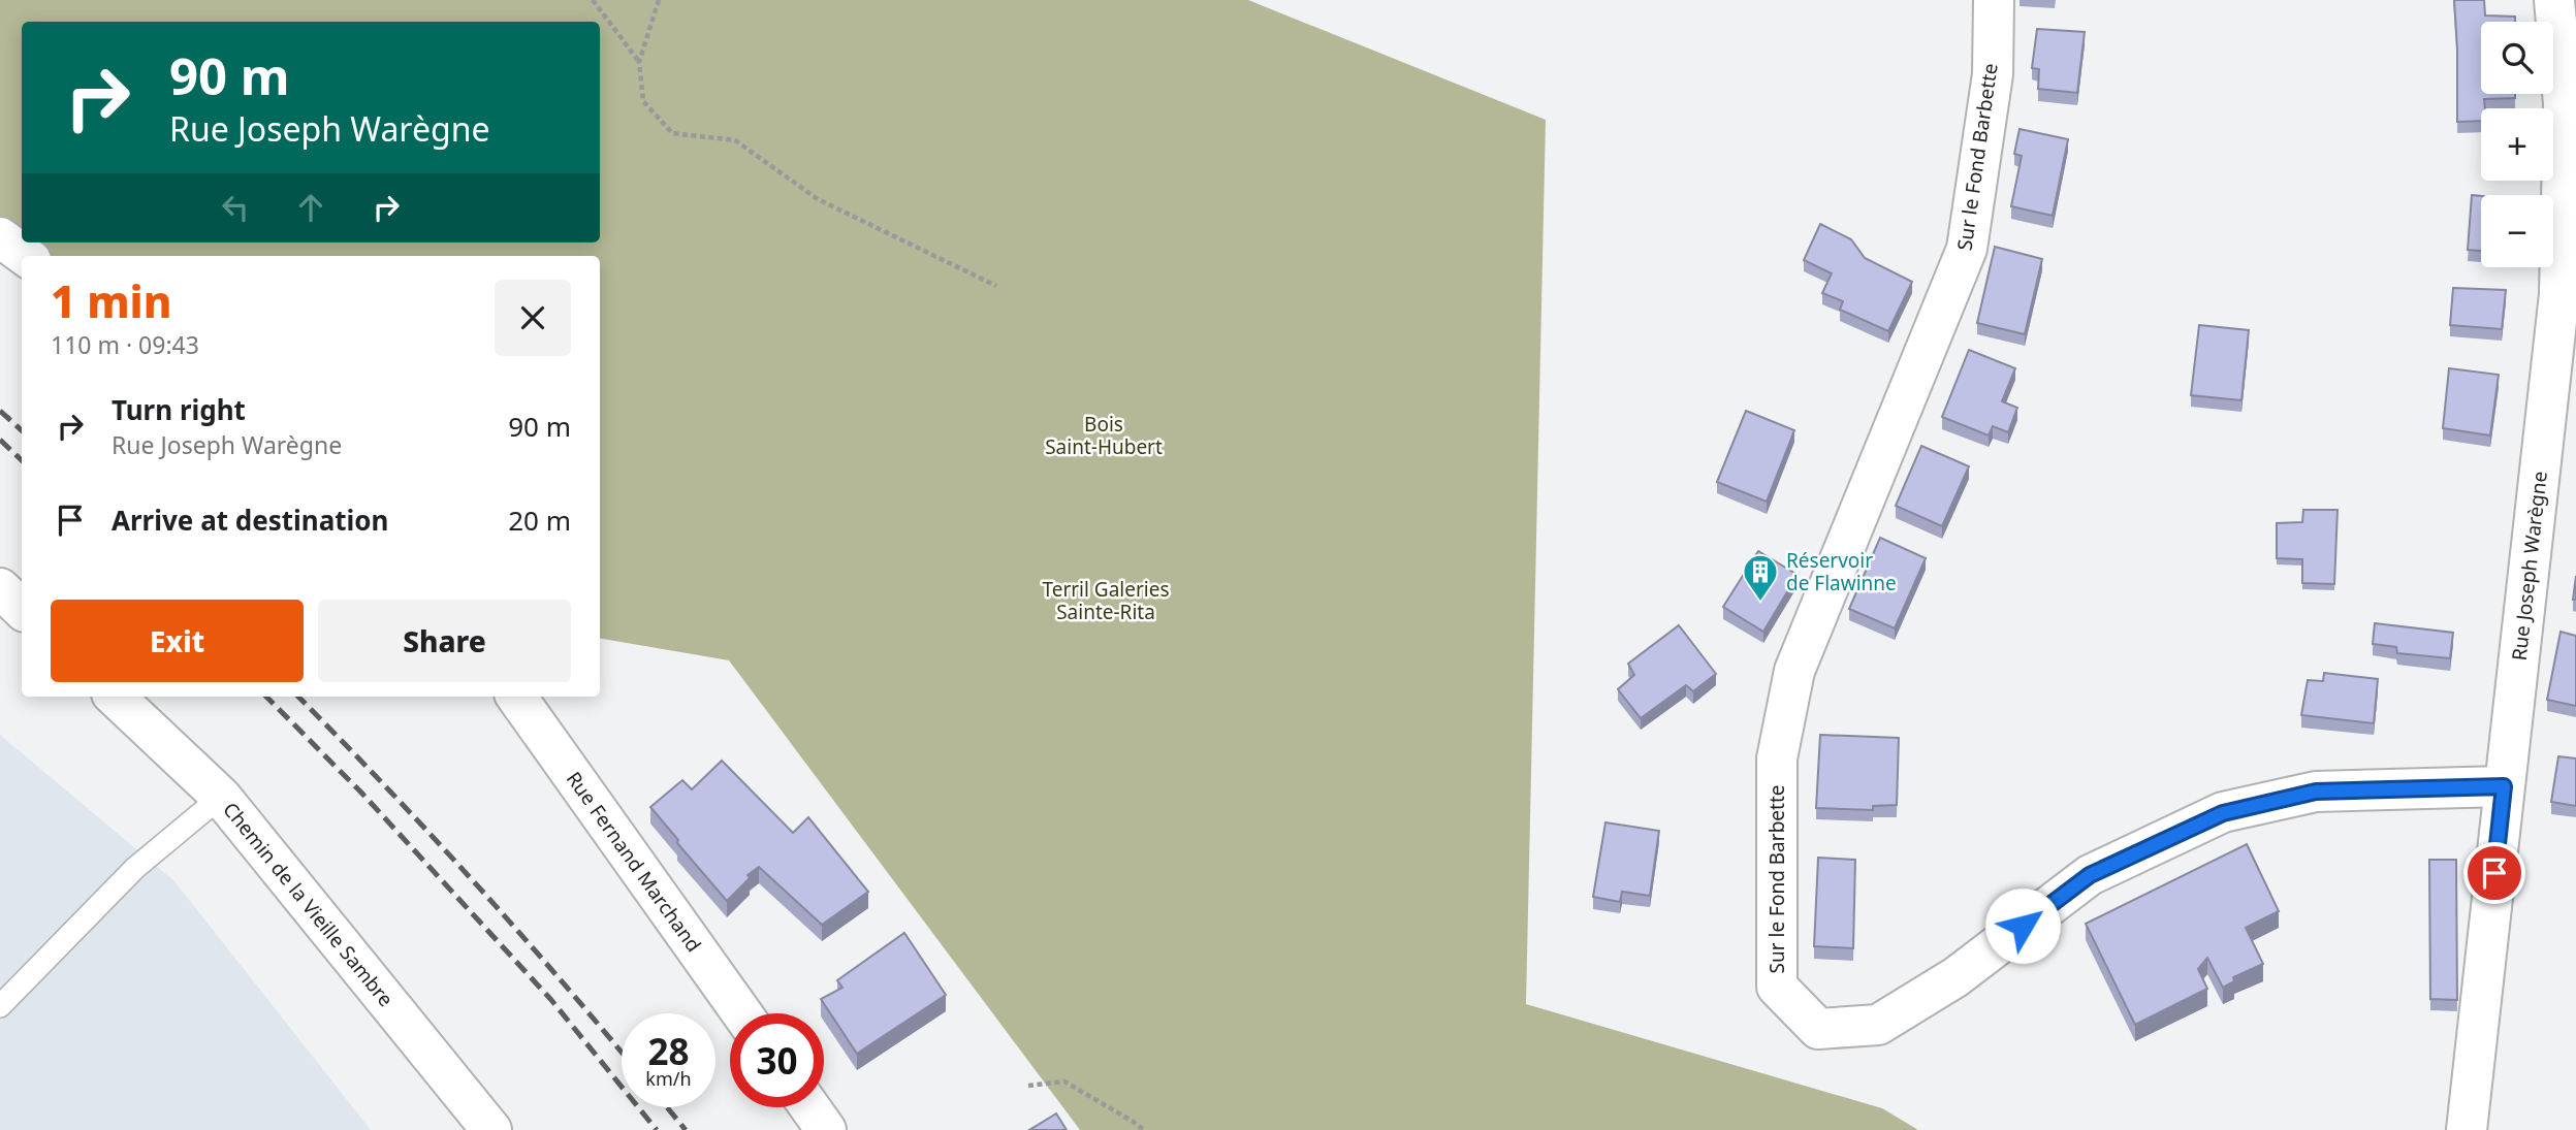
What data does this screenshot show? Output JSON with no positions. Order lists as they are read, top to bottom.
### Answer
{
  "streets": {
    "street": [
      "Sur le Fond Barbette",
      "Rue Joseph Warègne",
      "Rue Fernand Marchand",
      "Chemin de la Vieille Sambre"
    ]
  },
  "crossings": [
    ["Sur le Fond Barbette", "Rue Joseph Warègne"]
  ],
  "parks": ["Bois Saint-Hubert", "Terril Galeries Sainte-Rita"],
  "places": {
    "building": ["Réservoir de Flawinne"]
  },
  "page": {
    "map_buttons": ["+", "−"],
    "turn": ["90 m", "Rue Joseph Warègne"],
    "heading": ["1 min", "110 m · 09:43"],
    "list": [
      {
        "name": "Turn right",
        "note": "Rue Joseph Warègne",
        "value": "90 m"
      },
      {
        "name": "Arrive at destination",
        "value": "20 m"
      }
    ],
    "buttons": ["Exit", "Share"],
    "speed": "28 km/h",
    "limit": "30"
  }
}
